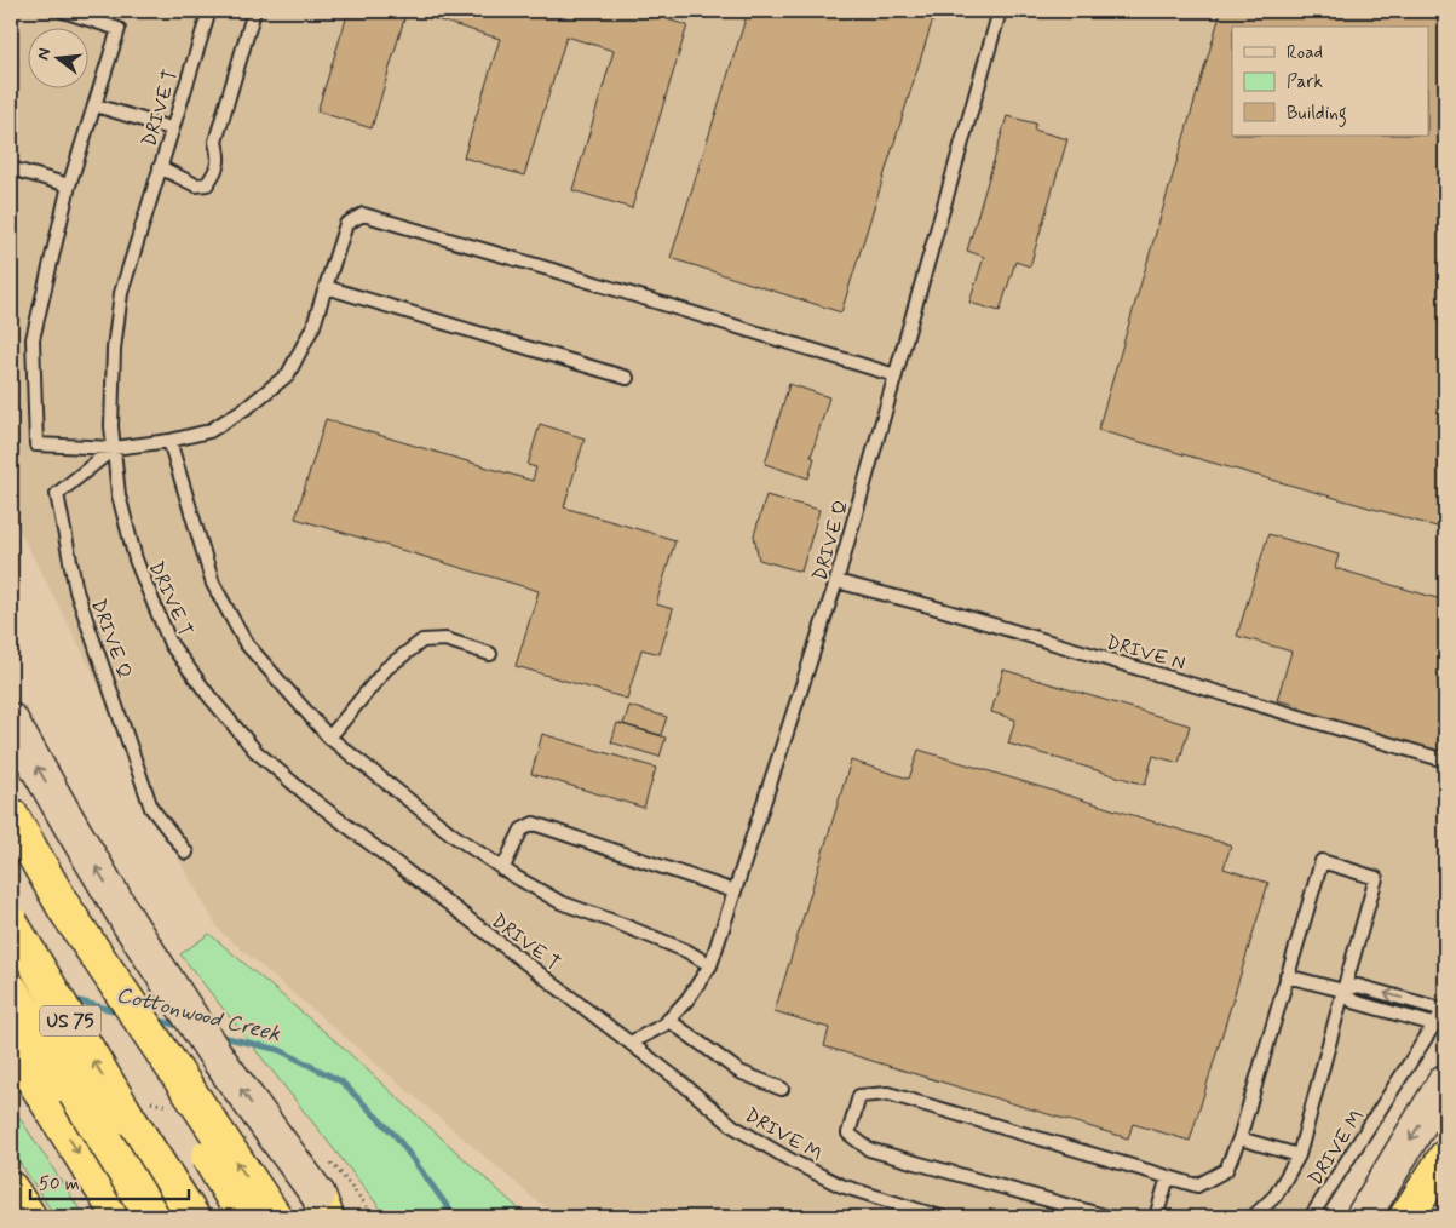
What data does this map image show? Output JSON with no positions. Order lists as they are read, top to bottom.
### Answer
{
  "streets": {
    "highway": ["US 75"],
    "lane": [
      "DRIVE T",
      "DRIVE Q",
      "DRIVE N",
      "DRIVE M"
    ]
  },
  "crossings": [
    ["DRIVE T", "DRIVE Q"],
    ["DRIVE T", "DRIVE M"],
    ["DRIVE Q", "DRIVE N"],
    ["DRIVE Q", "DRIVE M"]
  ],
  "water": ["Cottonwood Creek"],
  "legend": ["Road", "Park", "Building"],
  "scale_bar": "50 m",
  "north": "left"
}
